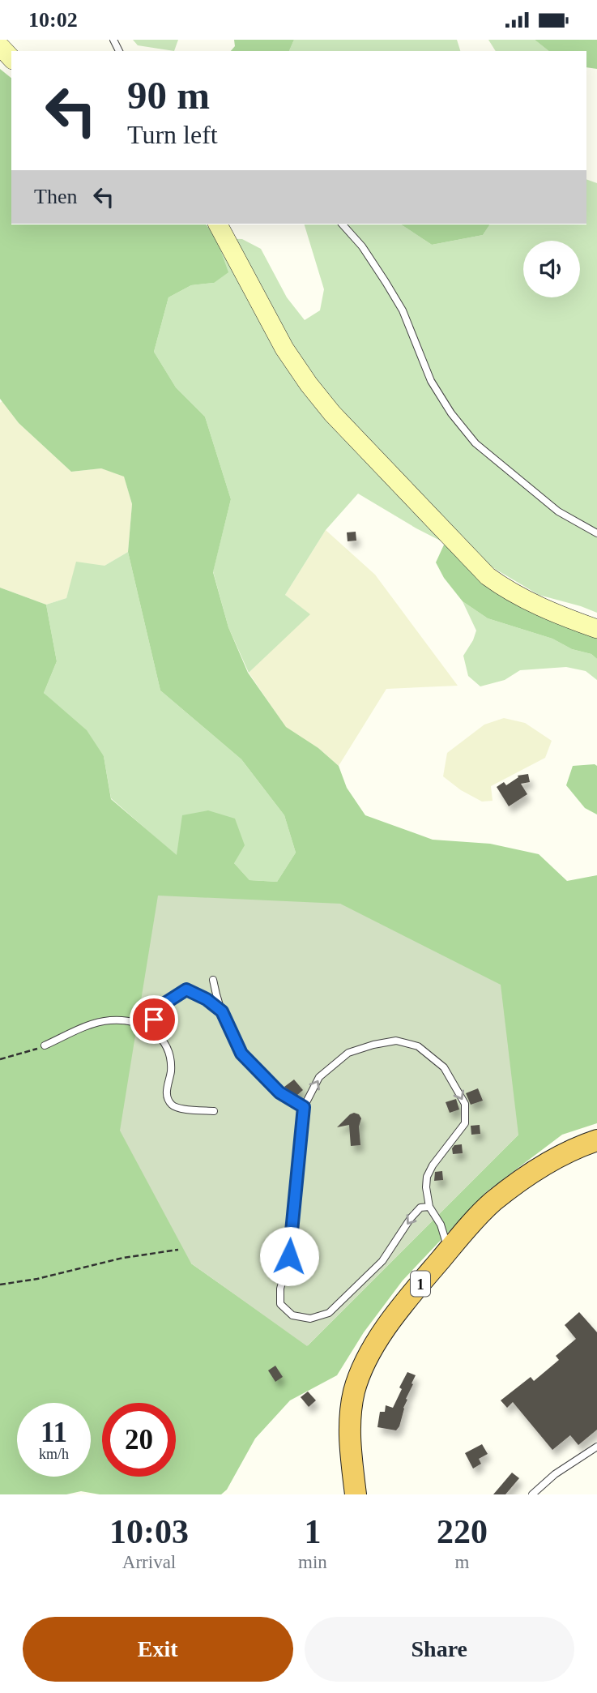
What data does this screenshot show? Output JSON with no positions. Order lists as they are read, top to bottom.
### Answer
{
  "streets": {
    "highway": ["1"]
  },
  "page": {
    "status": "10:02",
    "turn": ["90 m", "Turn left"],
    "then": "Then",
    "speed": "11 km/h",
    "limit": "20",
    "eta": [
      "10:03",
      "Arrival",
      "1",
      "min",
      "220",
      "m"
    ],
    "buttons": ["Exit", "Share"]
  }
}
